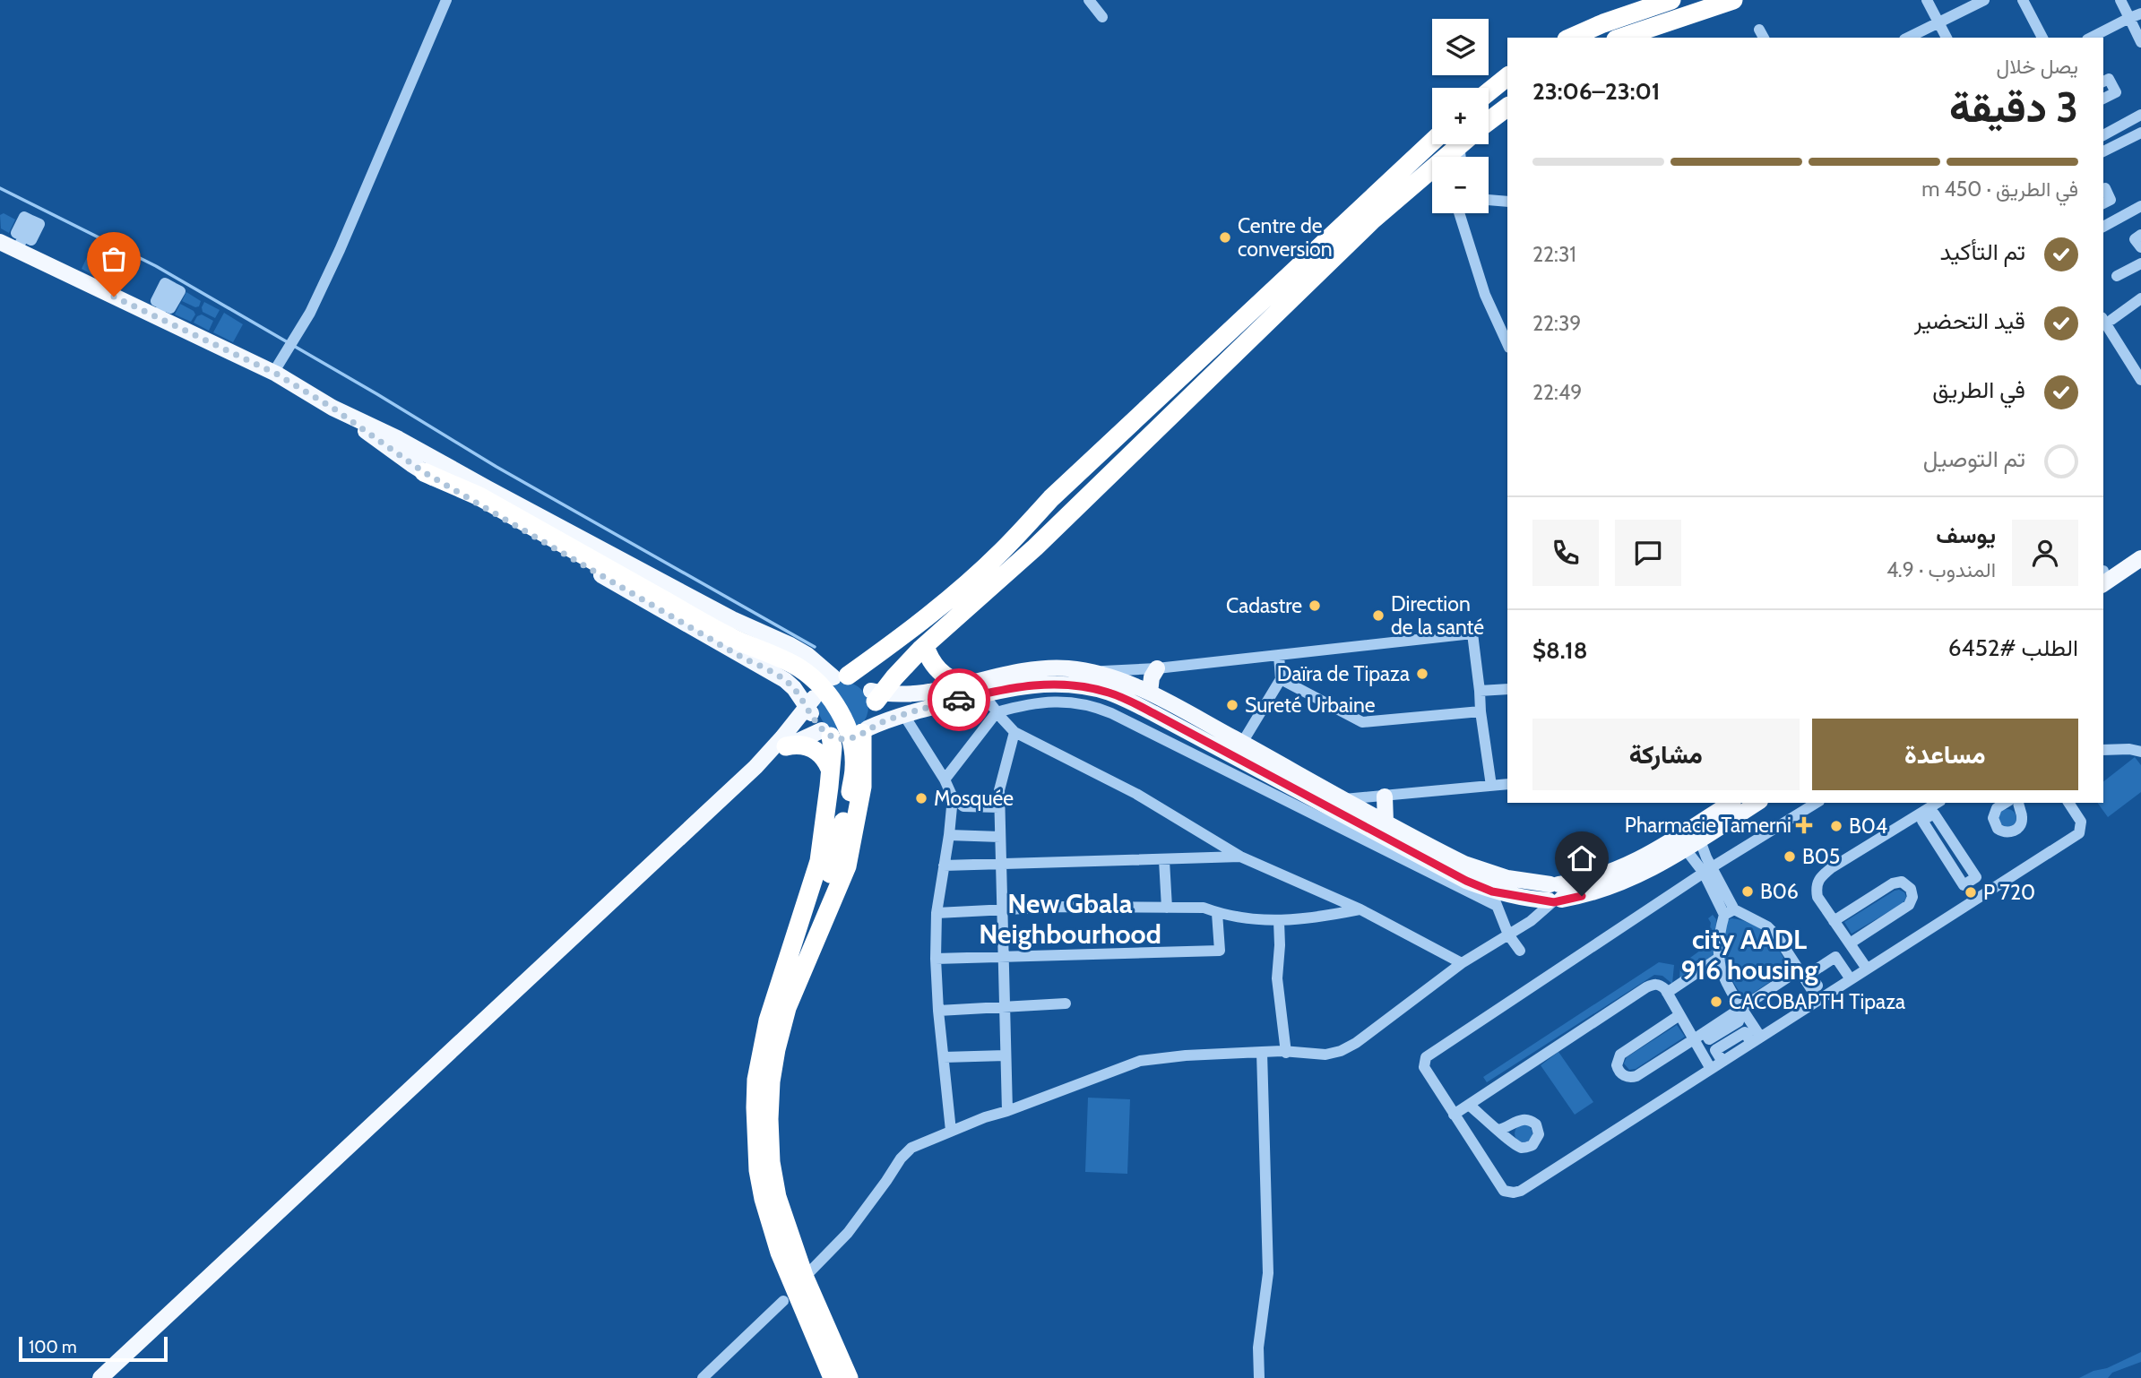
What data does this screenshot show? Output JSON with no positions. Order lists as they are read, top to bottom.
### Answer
{
  "districts": ["New Gbala Neighbourhood", "city AADL 916 housing"],
  "places": {
    "other": [
      "Centre de conversion",
      "Cadastre",
      "Direction de la santé",
      "Daïra de Tipaza",
      "Sureté Urbaine",
      "Mosquée",
      "B04",
      "B05",
      "B06",
      "P 720",
      "CACOBAPTH Tipaza"
    ],
    "health": ["Pharmacie Tamerni"]
  },
  "scale_bar": "100 m",
  "page": {
    "map_buttons": ["+", "−"],
    "heading": ["3 دقيقة", "يصل خلال", "23:01–23:06"],
    "panel": [
      "يوسف",
      "المندوب · 4.9",
      "الطلب #6452",
      "$8.18"
    ],
    "bar": "في الطريق · 450 m",
    "list": [
      ["تم التأكيد", "22:31"],
      ["قيد التحضير", "22:39"],
      ["في الطريق", "22:49"],
      "تم التوصيل"
    ],
    "buttons": ["مساعدة", "مشاركة"],
    "scale": "100 m"
  }
}
